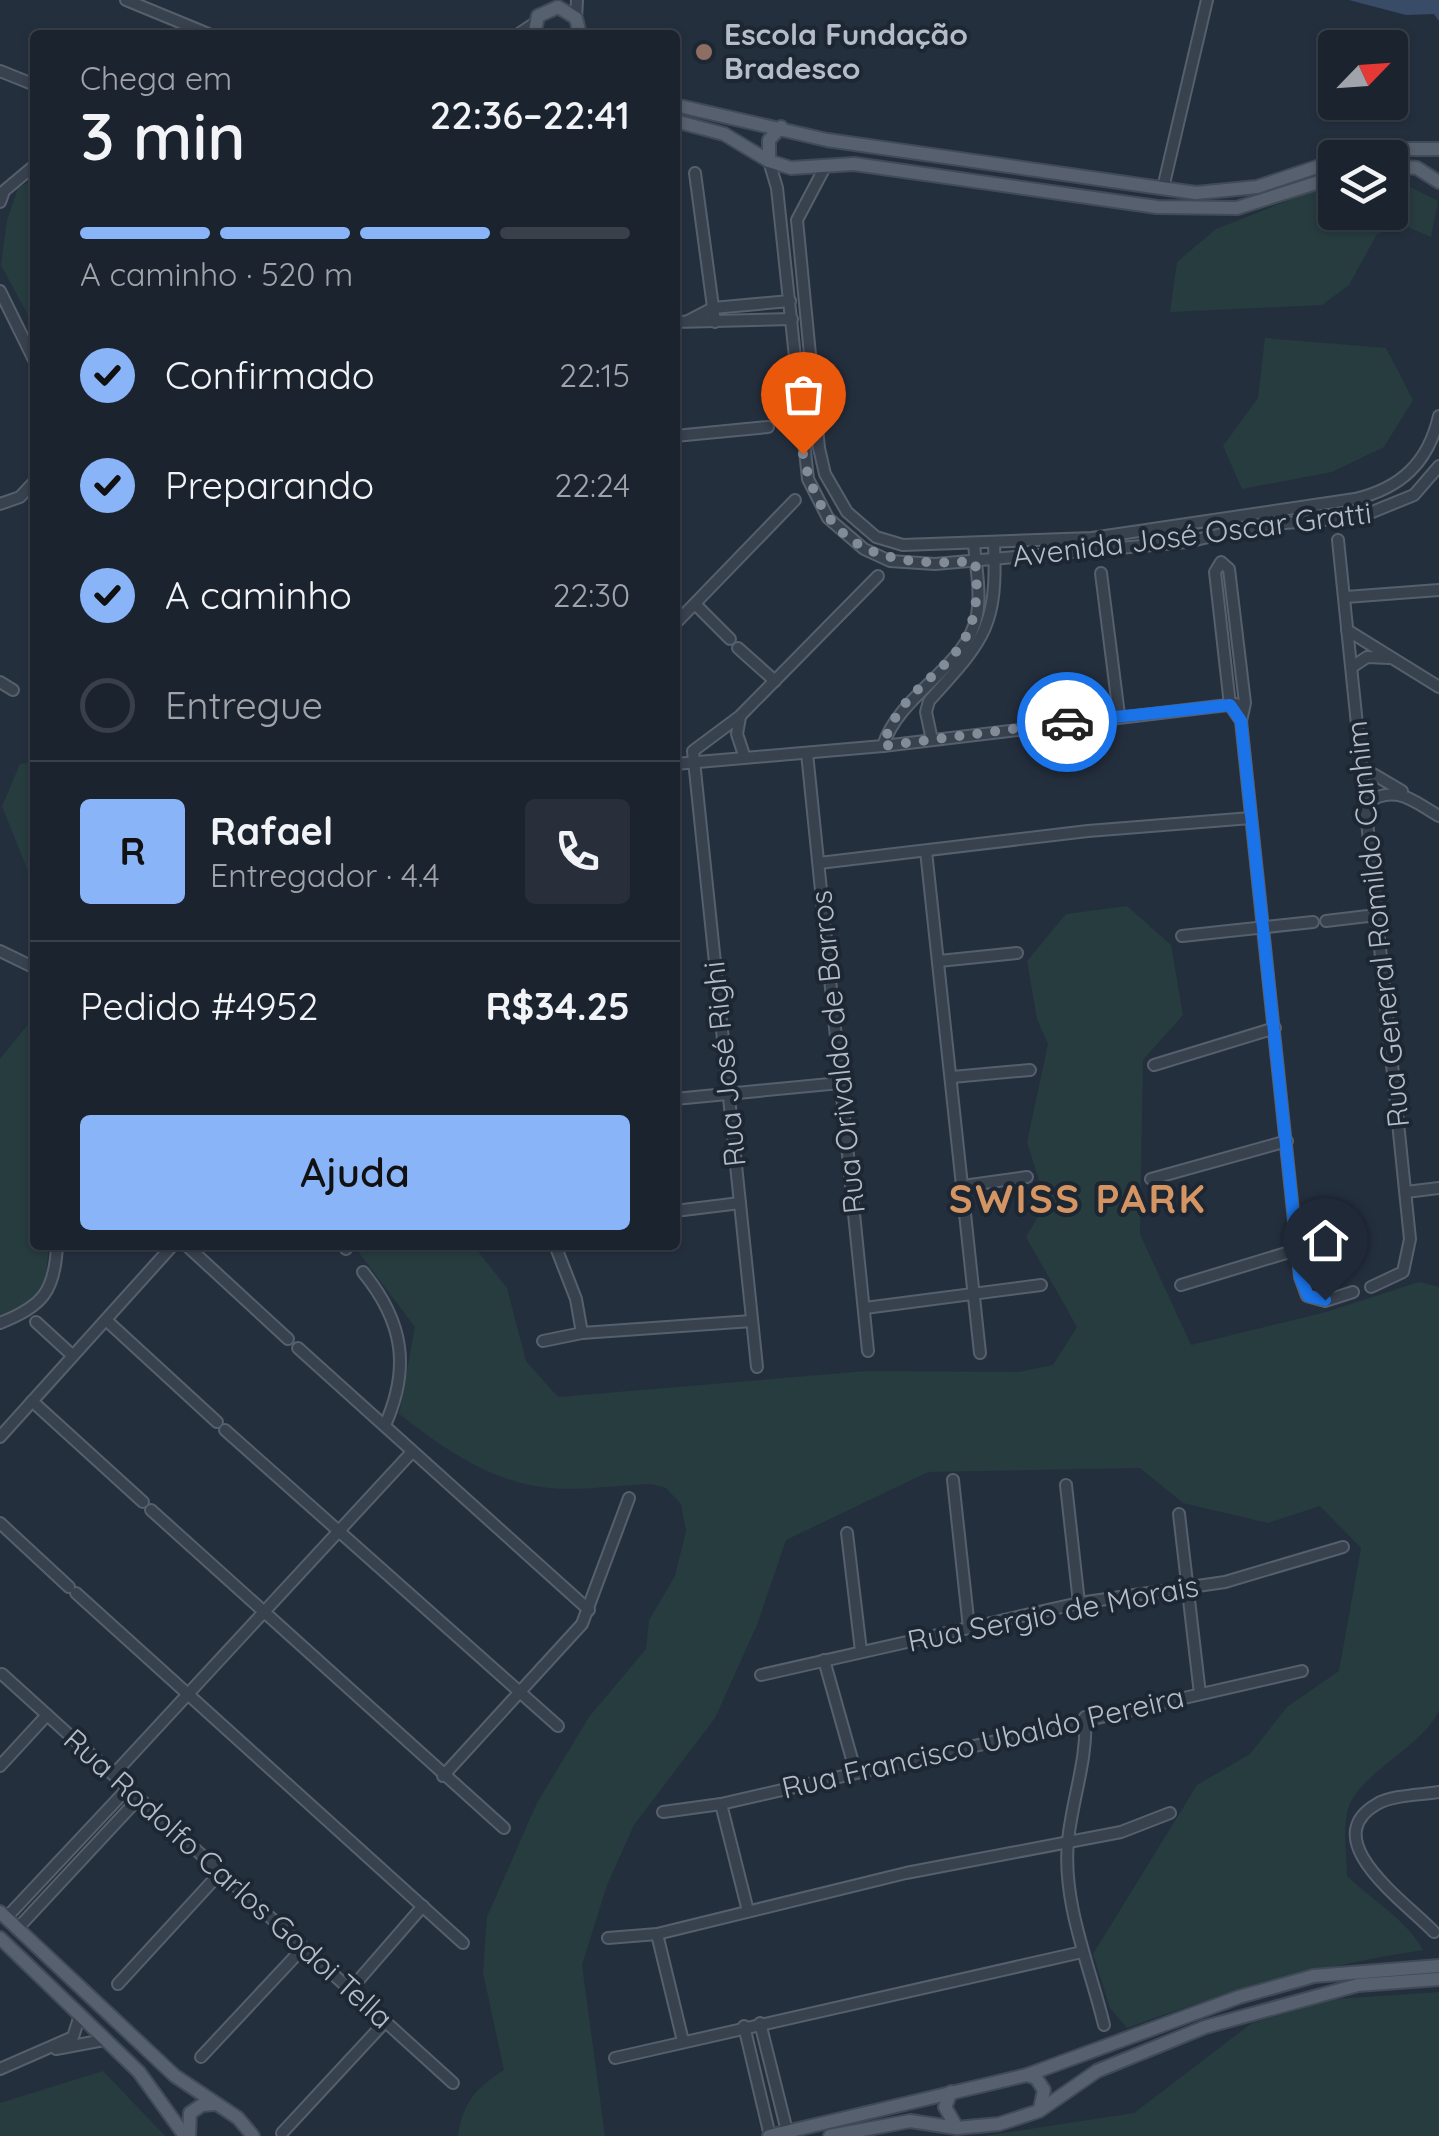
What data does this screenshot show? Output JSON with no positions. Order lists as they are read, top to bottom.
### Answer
{
  "streets": {
    "street": [
      "Avenida José Oscar Gratti",
      "Rua General Romildo Canhim",
      "Rua Orivaldo de Barros",
      "Rua José Righi",
      "Rua Sergio de Morais",
      "Rua Francisco Ubaldo Pereira",
      "Rua Rodolfo Carlos Godoi Tella"
    ]
  },
  "districts": ["SWISS PARK"],
  "places": ["Escola Fundação Bradesco"],
  "north": "top right",
  "page": {
    "heading": ["3 min", "Chega em", "22:36–22:41"],
    "panel": [
      "Rafael",
      "Entregador · 4.4",
      "Pedido #4952",
      "R$34.25"
    ],
    "bar": "A caminho · 520 m",
    "list": [
      ["Confirmado", "22:15"],
      ["Preparando", "22:24"],
      ["A caminho", "22:30"],
      "Entregue"
    ],
    "round": "R",
    "buttons": "Ajuda"
  }
}
